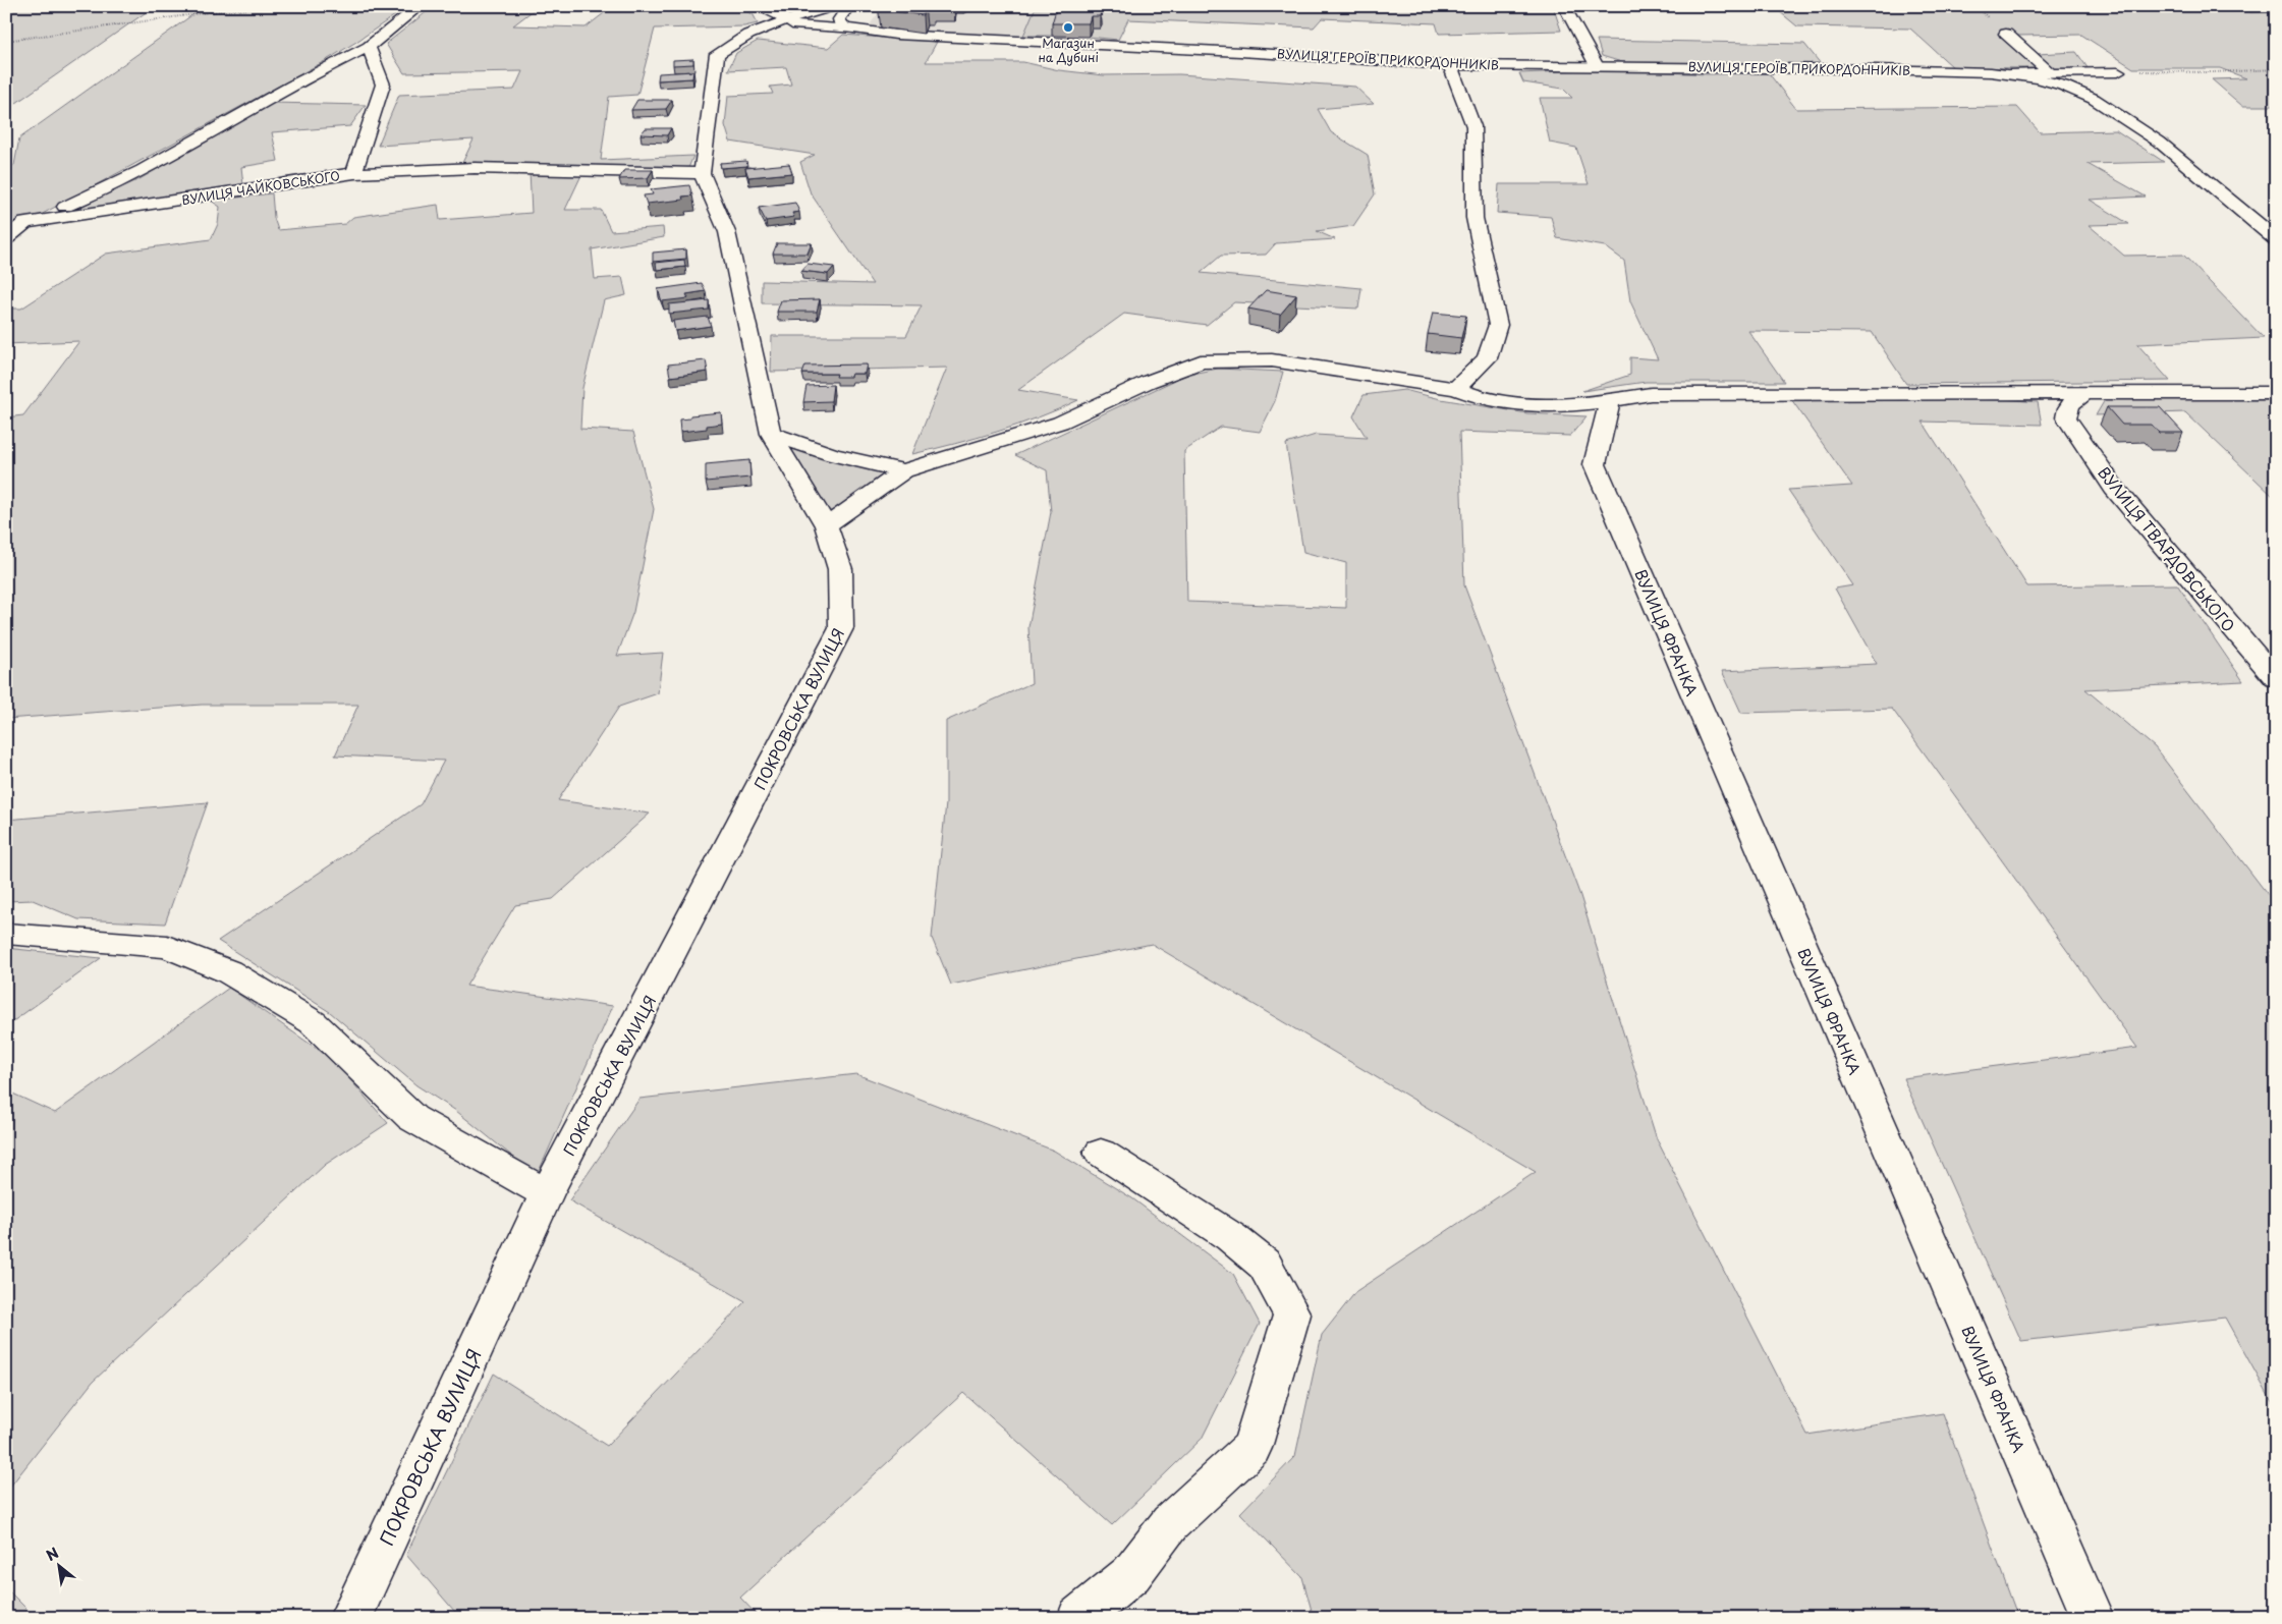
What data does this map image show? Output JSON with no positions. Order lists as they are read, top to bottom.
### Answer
{
  "streets": {
    "street": [
      "ВУЛИЦЯ ГЕРОЇВ ПРИКОРДОННИКІВ",
      "ВУЛИЦЯ ЧАЙКОВСЬКОГО",
      "ВУЛИЦЯ ТВАРДОВСЬКОГО",
      "ВУЛИЦЯ ФРАНКА",
      "ПОКРОВСЬКА ВУЛИЦЯ"
    ]
  },
  "places": ["Магазин на Дубині"],
  "north": "top left"
}
